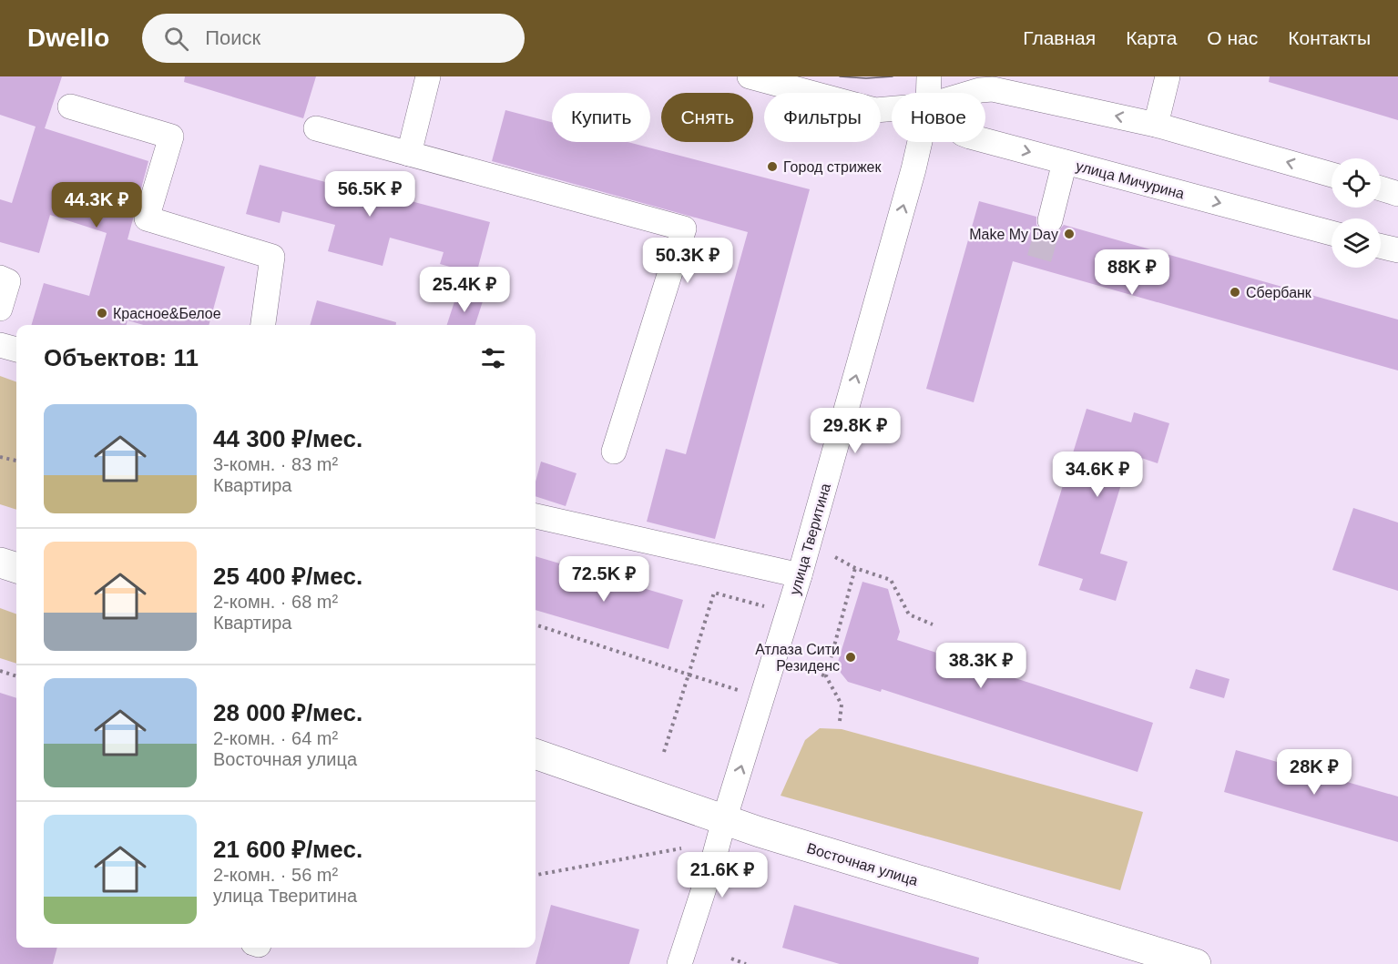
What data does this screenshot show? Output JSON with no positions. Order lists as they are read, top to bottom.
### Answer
{
  "streets": {
    "main road": ["Восточная улица"],
    "street": ["улица Мичурина", "улица Тверитина"]
  },
  "crossings": [
    ["улица Тверитина", "Восточная улица"]
  ],
  "one_way": ["улица Тверитина"],
  "places": [
    "Город стрижек",
    "Make My Day",
    "Сбербанк",
    "Красное&Белое",
    "Атлаза Сити Резиденс"
  ],
  "page": {
    "header": "Dwello",
    "search": "Поиск",
    "nav": [
      "Главная",
      "Карта",
      "О нас",
      "Контакты"
    ],
    "chip": [
      "Купить",
      "Снять",
      "Фильтры",
      "Новое"
    ],
    "price": [
      "56.5K ₽",
      "44.3K ₽",
      "50.3K ₽",
      "88K ₽",
      "25.4K ₽",
      "29.8K ₽",
      "34.6K ₽",
      "72.5K ₽",
      "38.3K ₽",
      "28K ₽",
      "21.6K ₽"
    ],
    "heading": "Объектов: 11",
    "list": [
      {
        "name": "44 300 ₽/мес.",
        "note": "3-комн. · 83 m² · Квартира"
      },
      {
        "name": "25 400 ₽/мес.",
        "note": "2-комн. · 68 m² · Квартира"
      },
      {
        "name": "28 000 ₽/мес.",
        "note": "2-комн. · 64 m² · Восточная улица"
      },
      {
        "name": "21 600 ₽/мес.",
        "note": "2-комн. · 56 m² · улица Тверитина"
      }
    ]
  }
}
